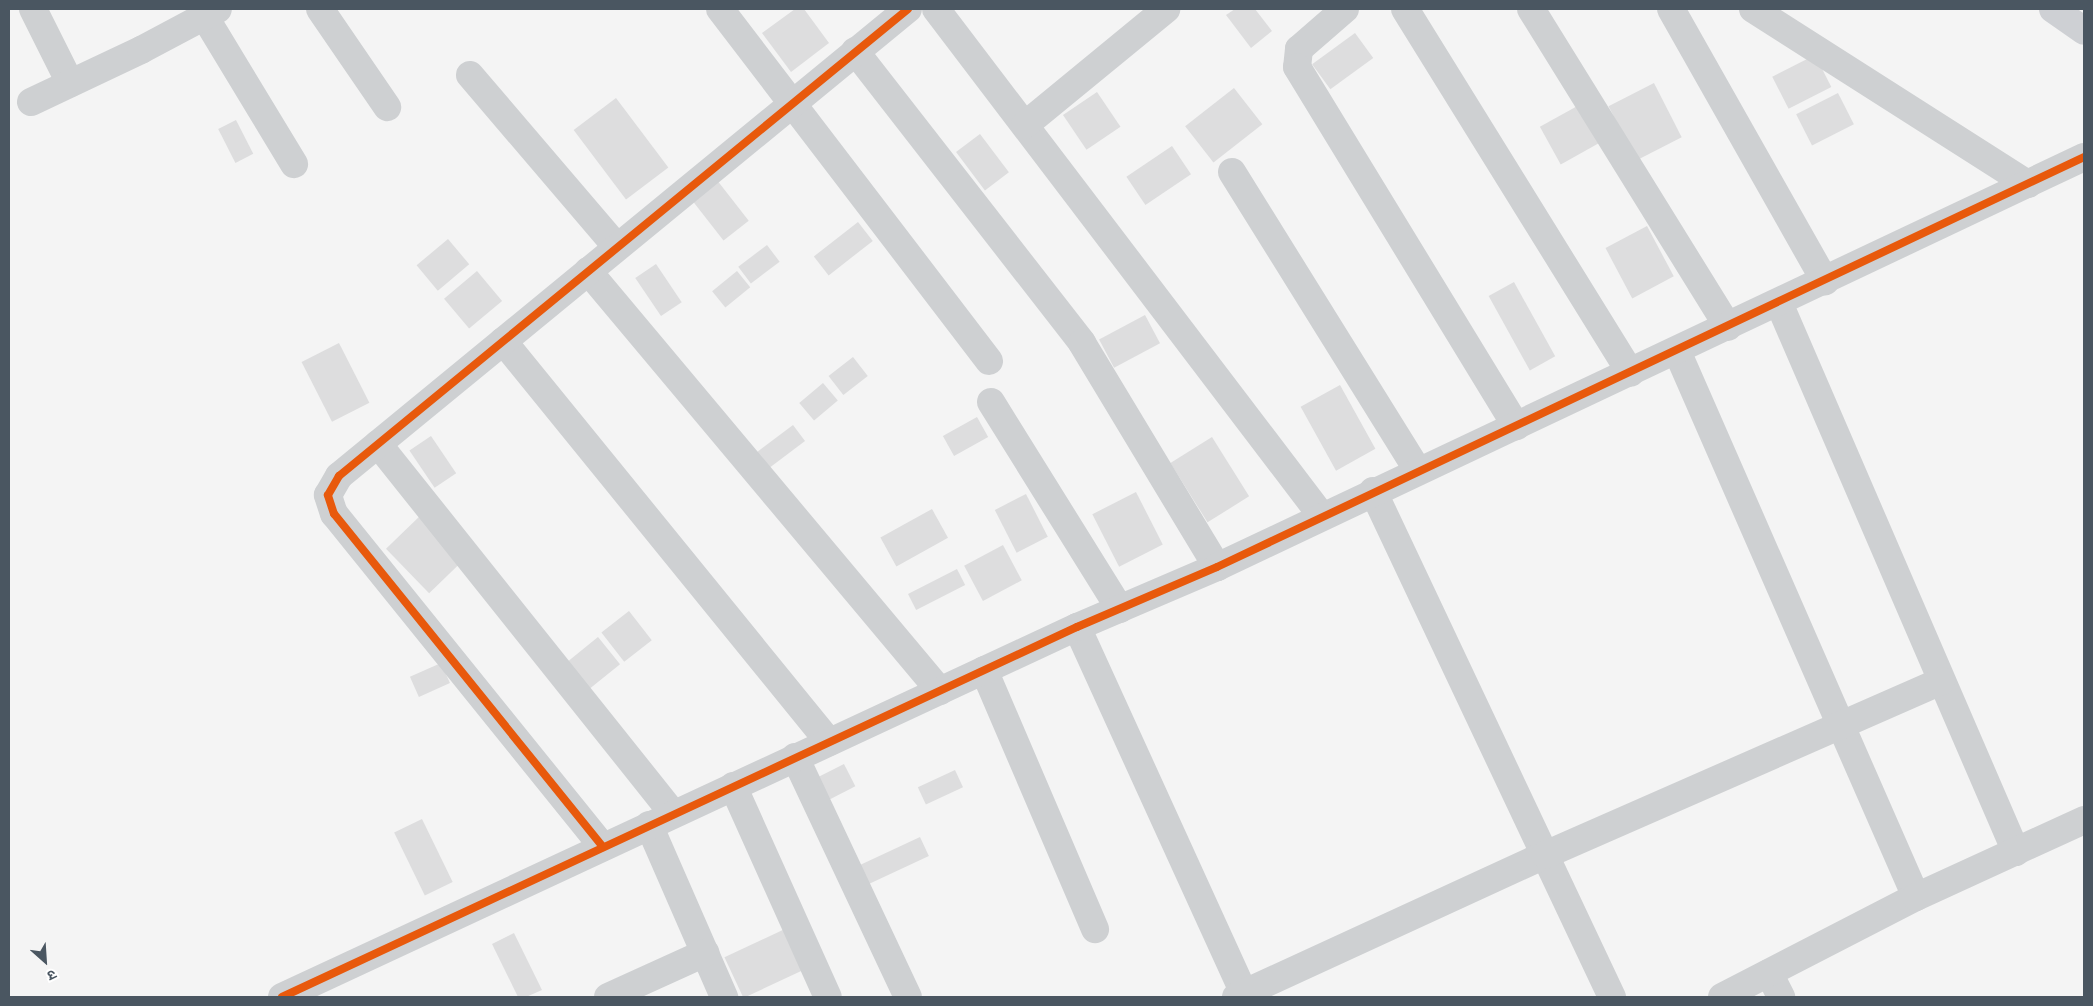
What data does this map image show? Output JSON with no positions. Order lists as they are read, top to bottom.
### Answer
{
  "north": "bottom right"
}
